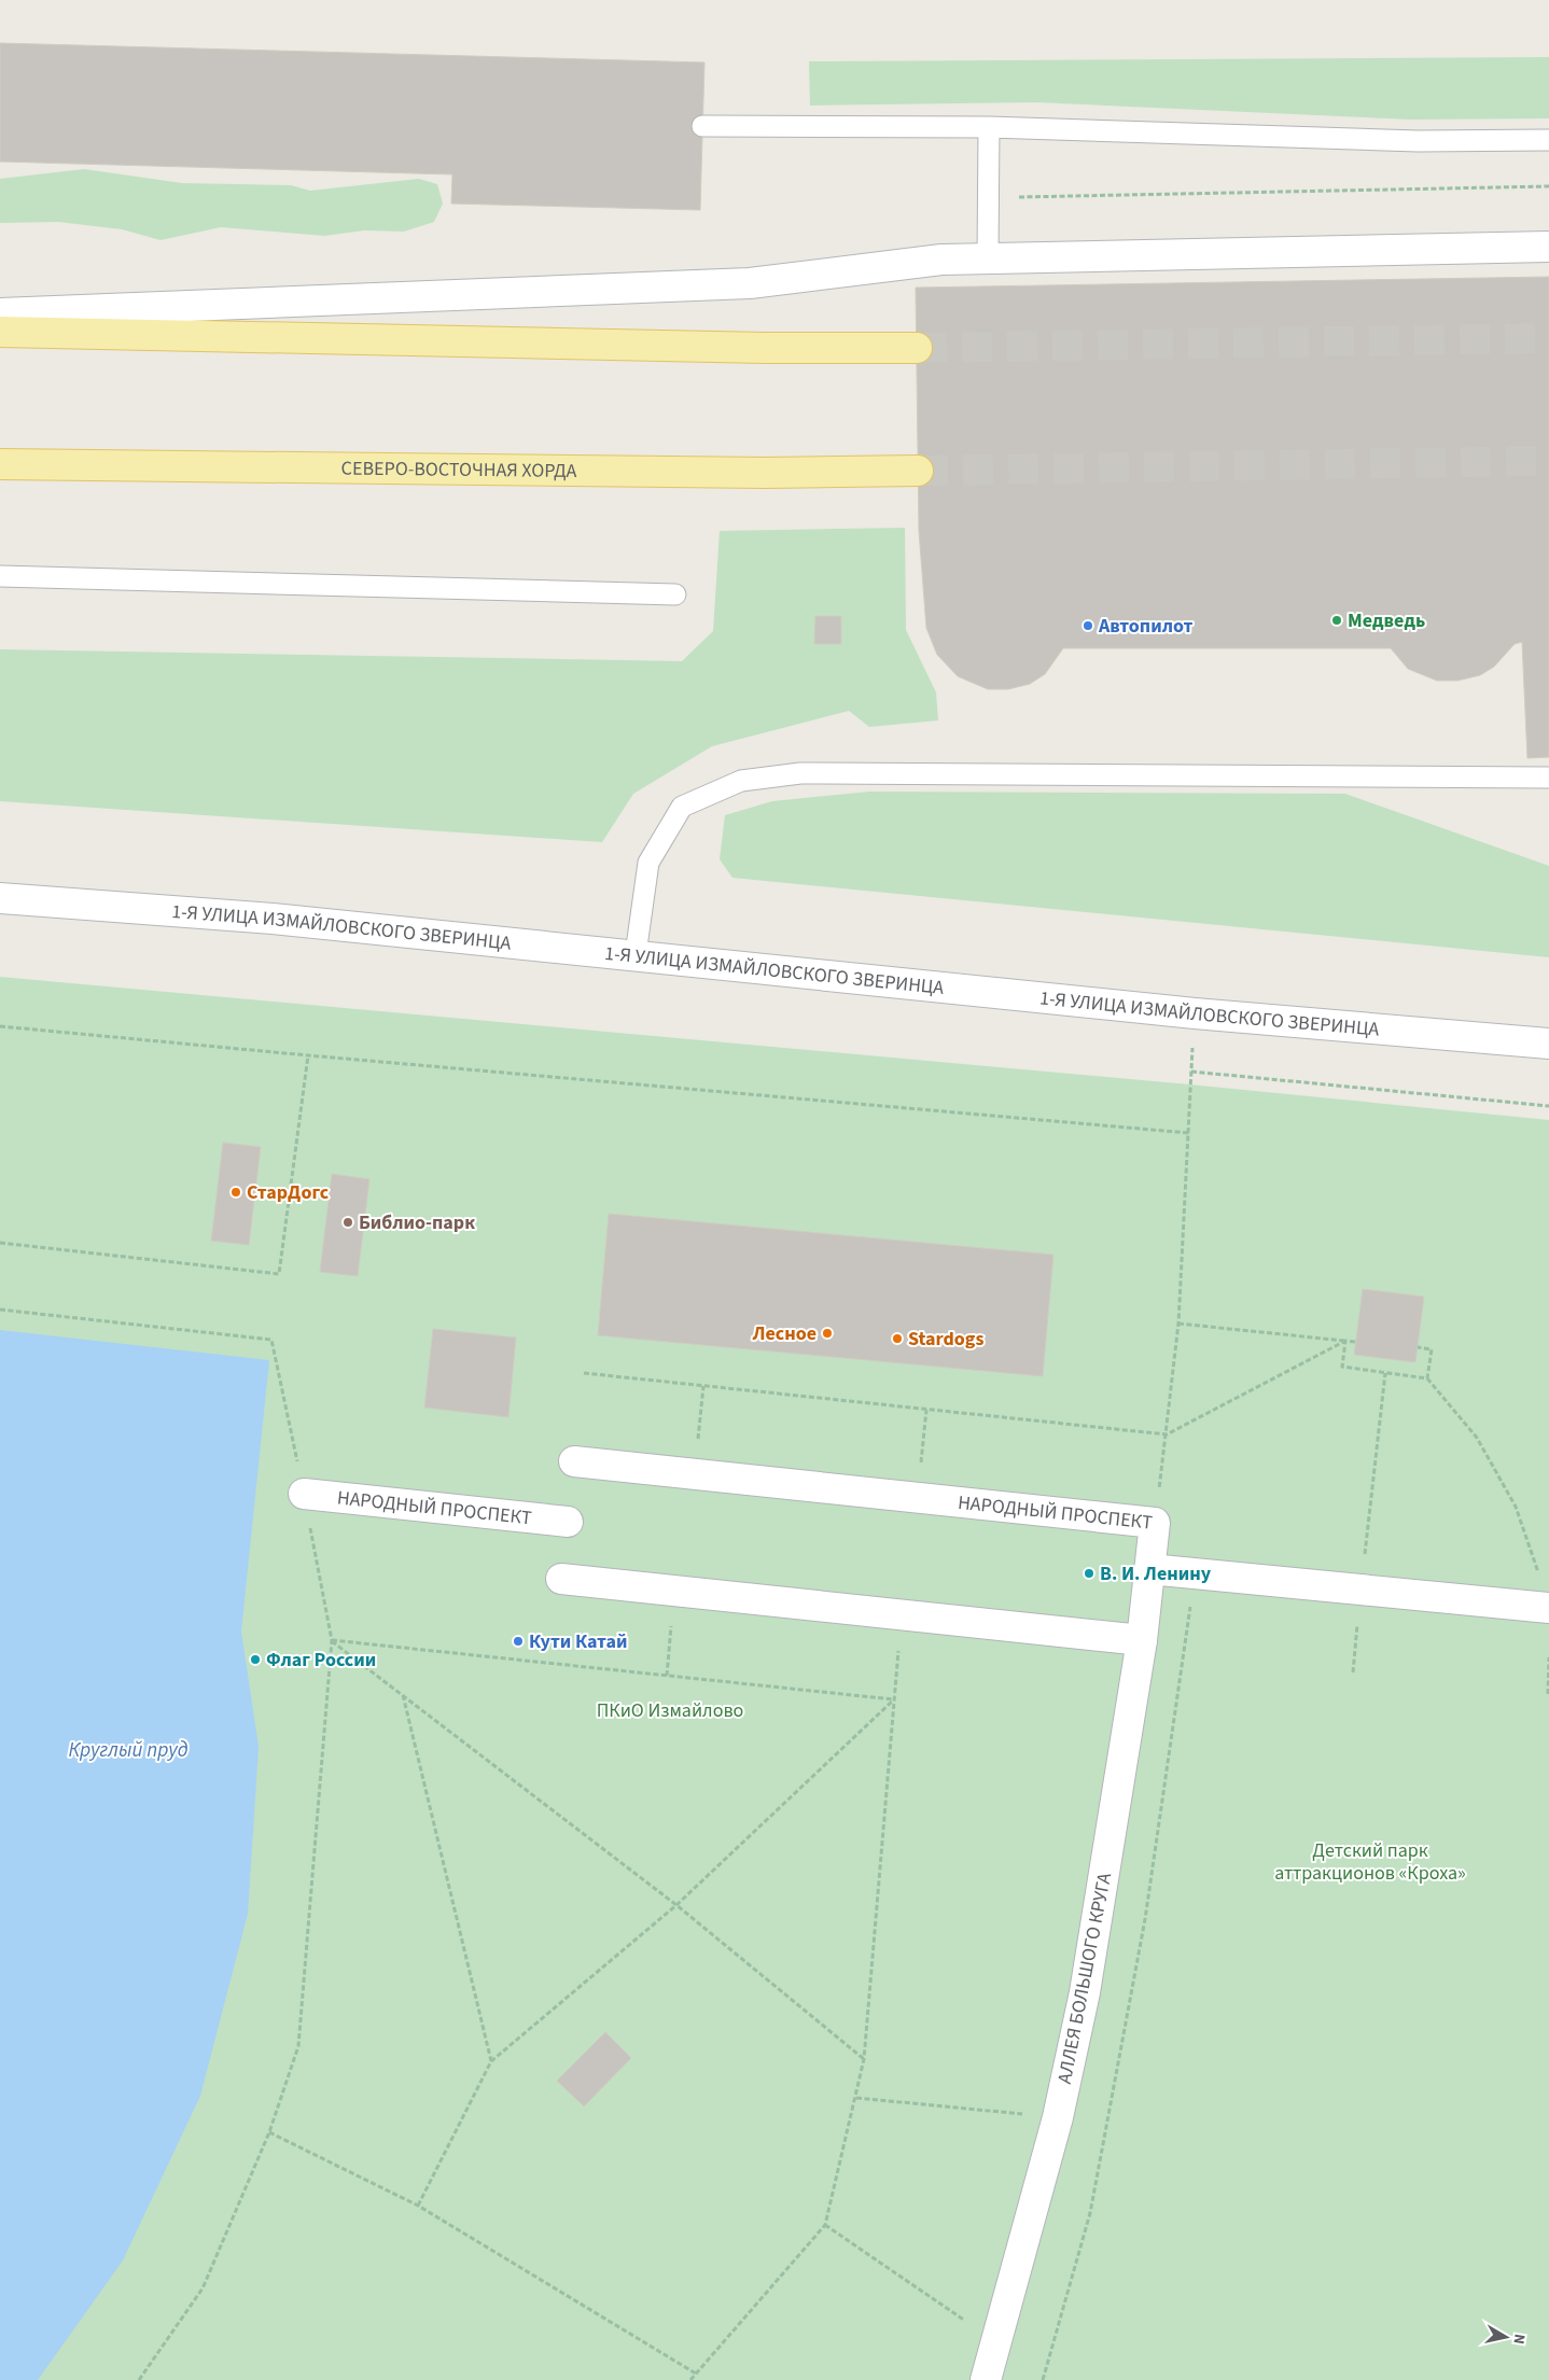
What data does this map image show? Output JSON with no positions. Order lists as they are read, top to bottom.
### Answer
{
  "streets": {
    "main road": ["СЕВЕРО-ВОСТОЧНАЯ ХОРДА"],
    "street": ["1-Я УЛИЦА ИЗМАЙЛОВСКОГО ЗВЕРИНЦА", "НАРОДНЫЙ ПРОСПЕКТ", "АЛЛЕЯ БОЛЬШОГО КРУГА"]
  },
  "crossings": [
    ["НАРОДНЫЙ ПРОСПЕКТ", "АЛЛЕЯ БОЛЬШОГО КРУГА"]
  ],
  "water": ["Круглый пруд"],
  "parks": ["ПКиО Измайлово", "Детский парк аттракционов «Кроха»"],
  "places": [
    "Медведь",
    "Автопилот",
    "СтарДогс",
    "Библио-парк",
    "Лесное",
    "Stardogs",
    "В. И. Ленину",
    "Кути Катай",
    "Флаг России"
  ],
  "north": "right"
}
